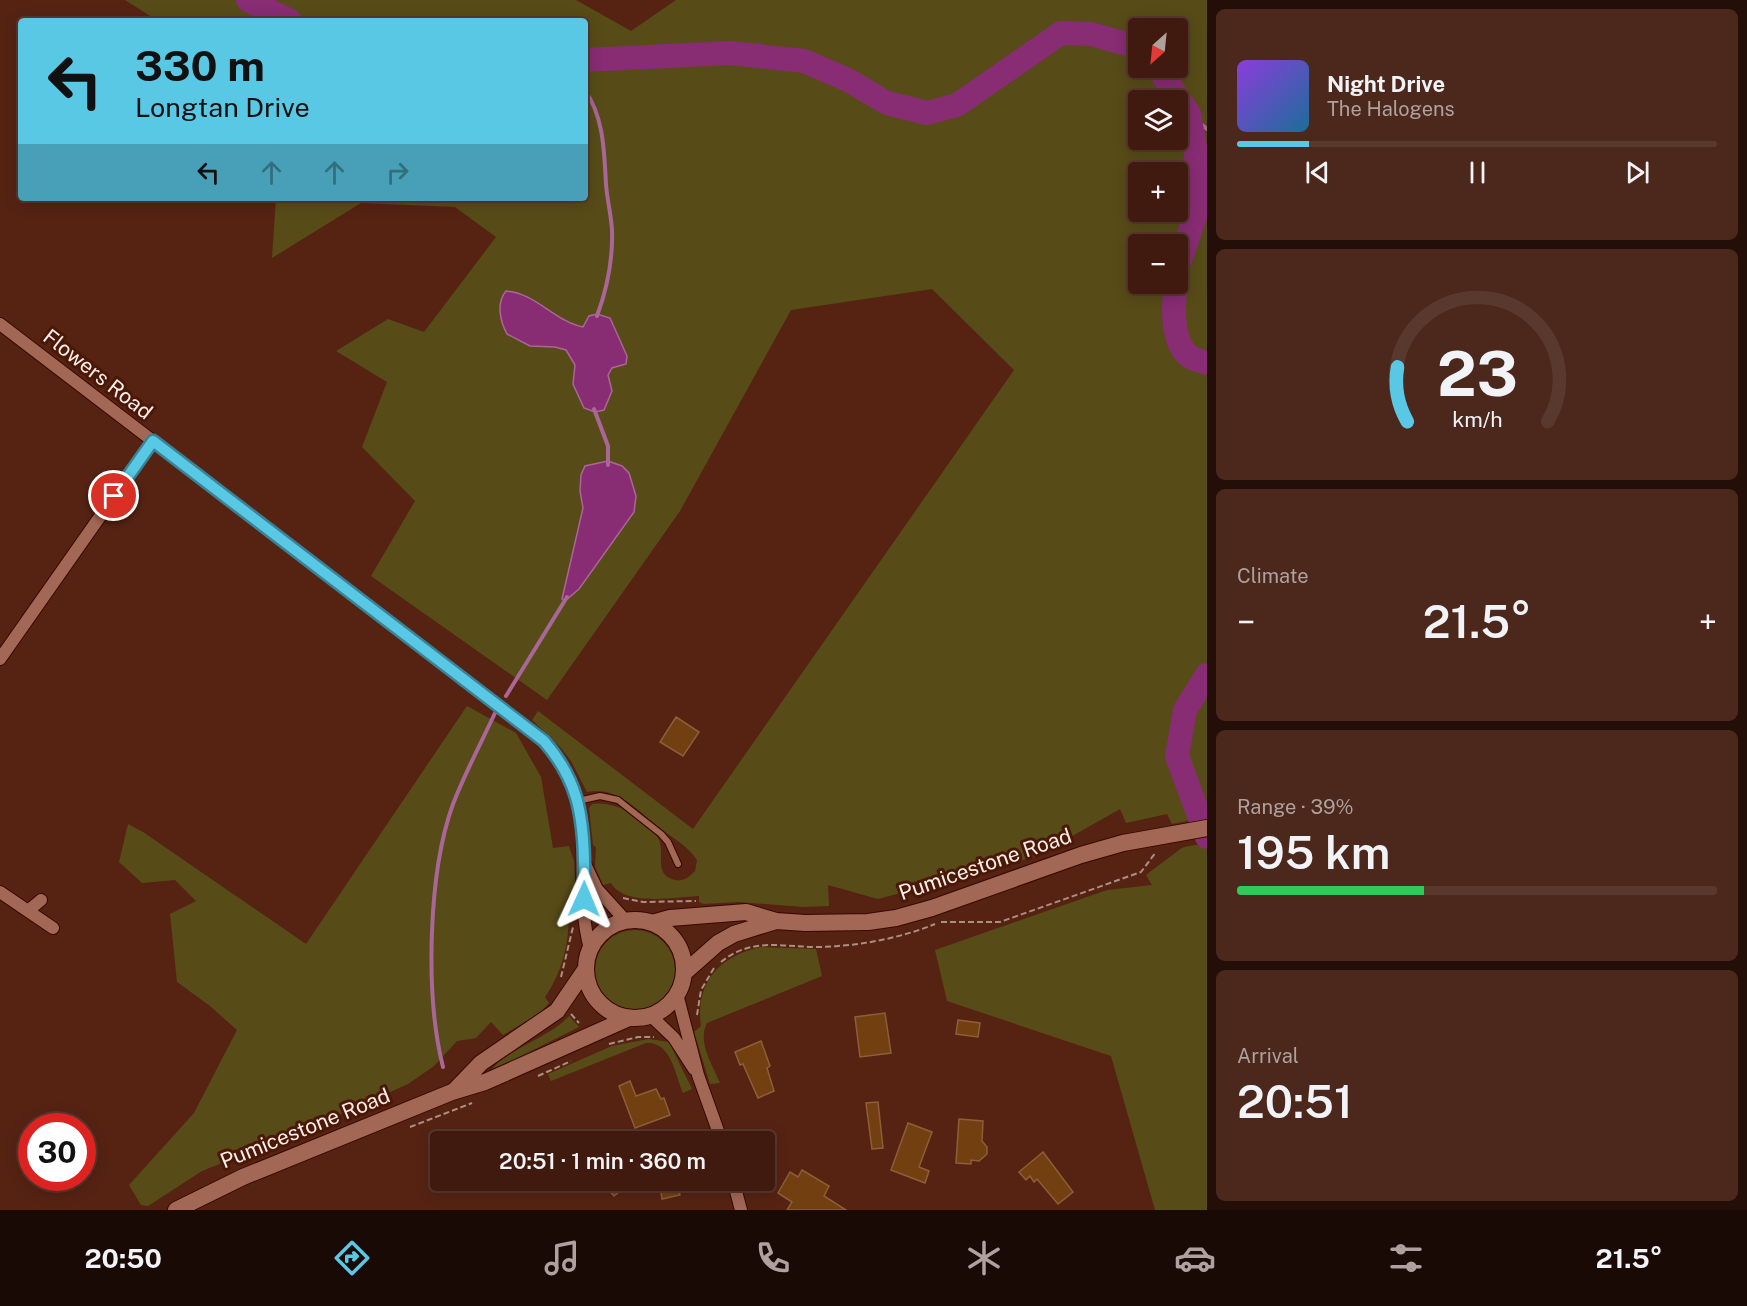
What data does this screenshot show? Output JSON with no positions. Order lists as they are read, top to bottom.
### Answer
{
  "streets": {
    "main road": ["Pumicestone Road"],
    "street": ["Flowers Road"]
  },
  "crossings": [
    ["Flowers Road", "Pumicestone Road"]
  ],
  "north": "bottom left",
  "page": {
    "map_buttons": ["+", "−"],
    "turn": ["330 m", "Longtan Drive"],
    "song": ["Night Drive", "The Halogens"],
    "tile": [
      "Climate",
      ["Range · 39%", "195 km"],
      ["Arrival", "20:51"]
    ],
    "heat": ["−", "21.5°", "+"],
    "limit": "30",
    "trip": "20:51 · 1 min · 360 m",
    "tabs": ["20:50", "21.5°"],
    "gauge": ["23", "km/h"]
  }
}
